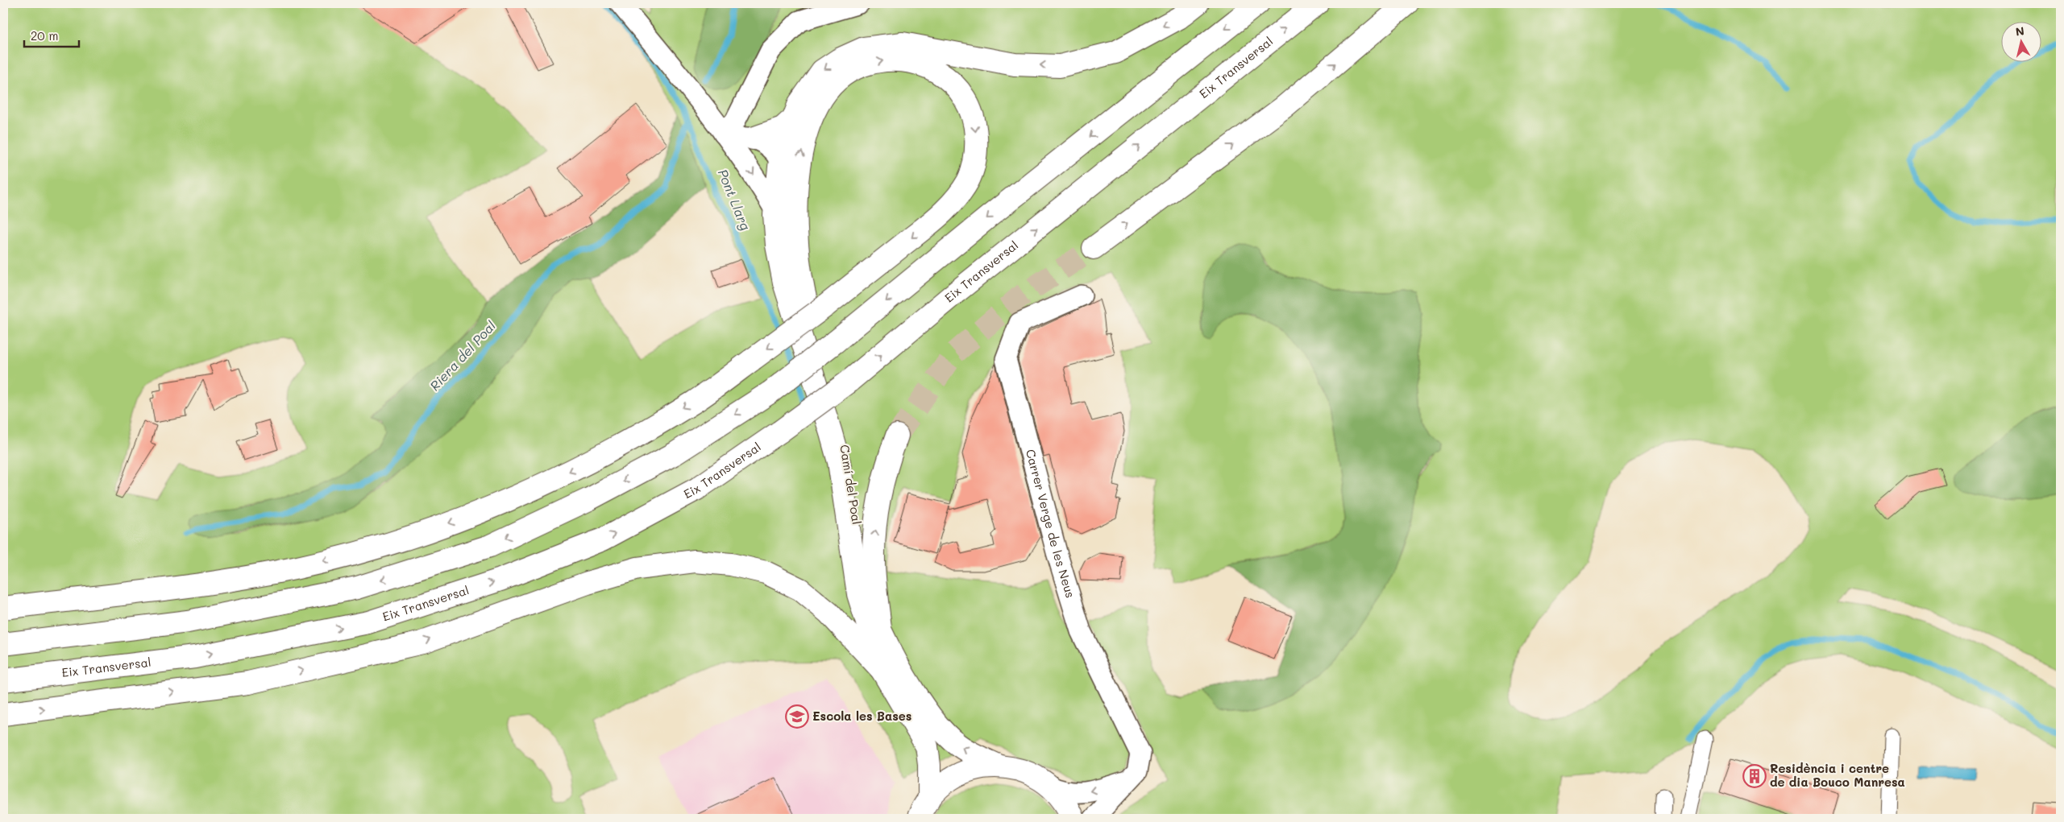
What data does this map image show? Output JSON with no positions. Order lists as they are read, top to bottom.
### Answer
{
  "streets": {
    "main road": ["Eix Transversal", "Camí del Poal"],
    "street": ["Carrer Verge de les Neus"]
  },
  "water": ["Pont Llarg", "Riera del Poal"],
  "places": {
    "school or university": ["Escola les Bases"],
    "building": ["Residència i centre de dia Bouco Manresa"]
  },
  "scale_bar": "20 m",
  "north": "top"
}
